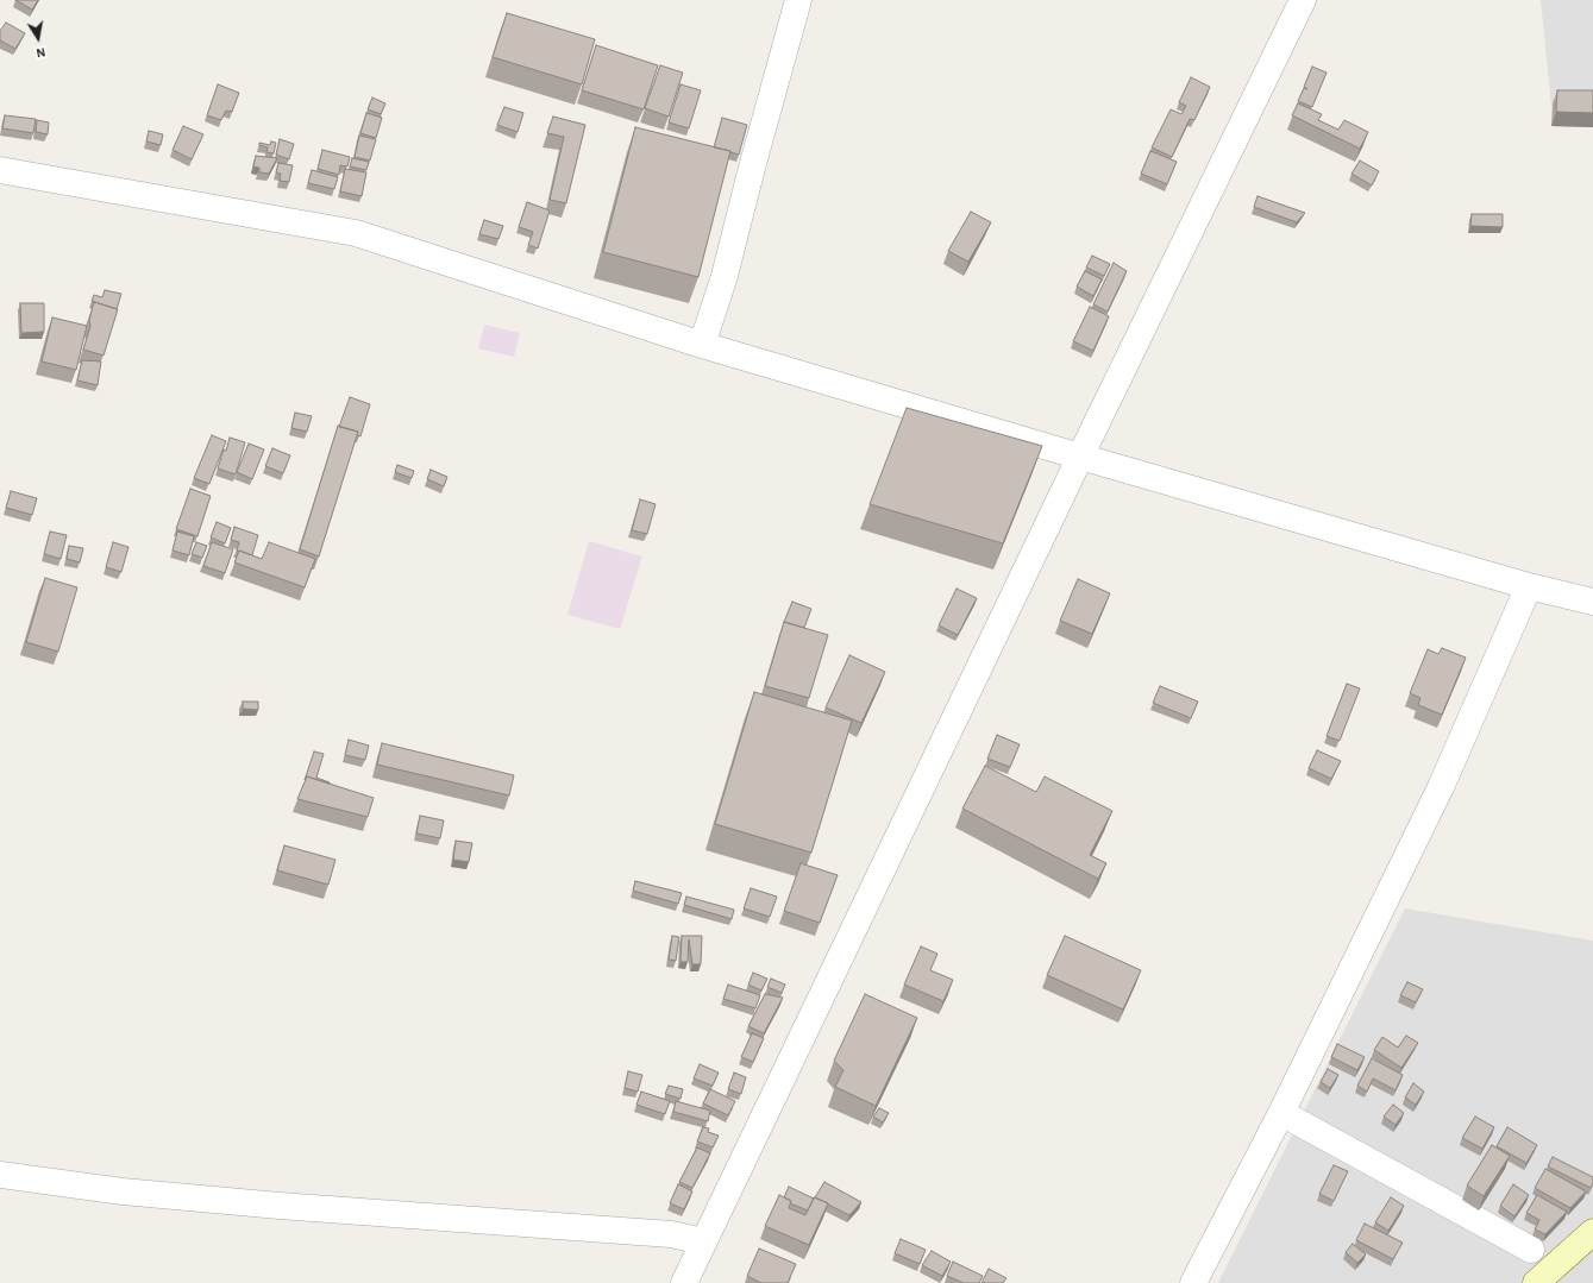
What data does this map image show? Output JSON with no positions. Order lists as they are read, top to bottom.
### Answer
{
  "north": "bottom"
}
